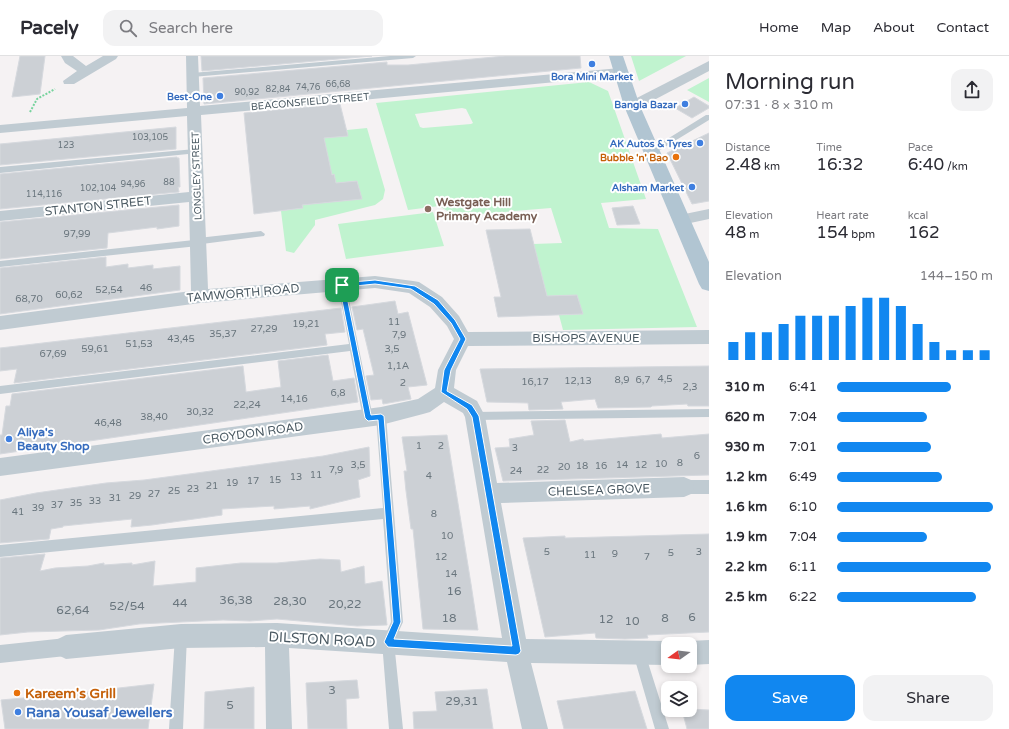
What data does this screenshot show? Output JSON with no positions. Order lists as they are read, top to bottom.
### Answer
{
  "streets": {
    "street": [
      "BEACONSFIELD STREET",
      "LONGLEY STREET",
      "STANTON STREET",
      "TAMWORTH ROAD",
      "BISHOPS AVENUE",
      "CROYDON ROAD",
      "CHELSEA GROVE",
      "DILSTON ROAD"
    ]
  },
  "crossings": [
    ["BEACONSFIELD STREET", "LONGLEY STREET"],
    ["LONGLEY STREET", "STANTON STREET"],
    ["LONGLEY STREET", "TAMWORTH ROAD"],
    ["TAMWORTH ROAD", "BISHOPS AVENUE"]
  ],
  "places": [
    "Bora Mini Market",
    "Best-One",
    "Bangla Bazar",
    "AK Autos & Tyres",
    "Bubble 'n' Bao",
    "Alsham Market",
    "Westgate Hill Primary Academy",
    "Aliya's Beauty Shop",
    "Kareem's Grill",
    "Rana Yousaf Jewellers"
  ],
  "house_numbers": [
    "66,68",
    "74,76",
    "82,84",
    "90,92",
    "103,105",
    "123",
    "88",
    "94,96",
    "102,104",
    "114,116",
    "97,99",
    "46",
    "52,54",
    "60,62",
    "68,70",
    "11",
    "19,21",
    "27,29",
    "35,37",
    "7,9",
    "43,45",
    "51,53",
    "59,61",
    "3,5",
    "67,69",
    "1,1A",
    "4,5",
    "8,9",
    "6,7",
    "12,13",
    "16,17",
    "2",
    "2,3",
    "6,8",
    "14,16",
    "22,24",
    "30,32",
    "38,40",
    "46,48",
    "1",
    "2",
    "3",
    "6",
    "8",
    "10",
    "3,5",
    "14",
    "12",
    "18",
    "16",
    "20",
    "7,9",
    "22",
    "24",
    "11",
    "4",
    "13",
    "15",
    "17",
    "19",
    "21",
    "23",
    "25",
    "27",
    "29",
    "31",
    "33",
    "35",
    "37",
    "39",
    "41",
    "8",
    "10",
    "5",
    "3",
    "5",
    "9",
    "11",
    "12",
    "7",
    "14",
    "16",
    "36,38",
    "28,30",
    "44",
    "20,22",
    "52/54",
    "62,64",
    "6",
    "18",
    "8",
    "12",
    "10",
    "3",
    "29,31",
    "5"
  ],
  "north": "left",
  "page": {
    "header": "Pacely",
    "search": "Search here",
    "nav": [
      "Home",
      "Map",
      "About",
      "Contact"
    ],
    "heading": ["Morning run", "07:31 · 8 × 310 m"],
    "stats": [
      ["Distance", "2.48 km"],
      ["Time", "16:32"],
      ["Pace", "6:40 /km"],
      ["Elevation", "48 m"],
      ["Heart rate", "154 bpm"],
      ["kcal", "162"]
    ],
    "chart": ["Elevation", "144–150 m"],
    "list": [
      {
        "name": "310 m",
        "note": "6:41"
      },
      {
        "name": "620 m",
        "note": "7:04"
      },
      {
        "name": "930 m",
        "note": "7:01"
      },
      {
        "name": "1.2 km",
        "note": "6:49"
      },
      {
        "name": "1.6 km",
        "note": "6:10"
      },
      {
        "name": "1.9 km",
        "note": "7:04"
      },
      {
        "name": "2.2 km",
        "note": "6:11"
      },
      {
        "name": "2.5 km",
        "note": "6:22"
      }
    ],
    "buttons": ["Save", "Share"]
  }
}
